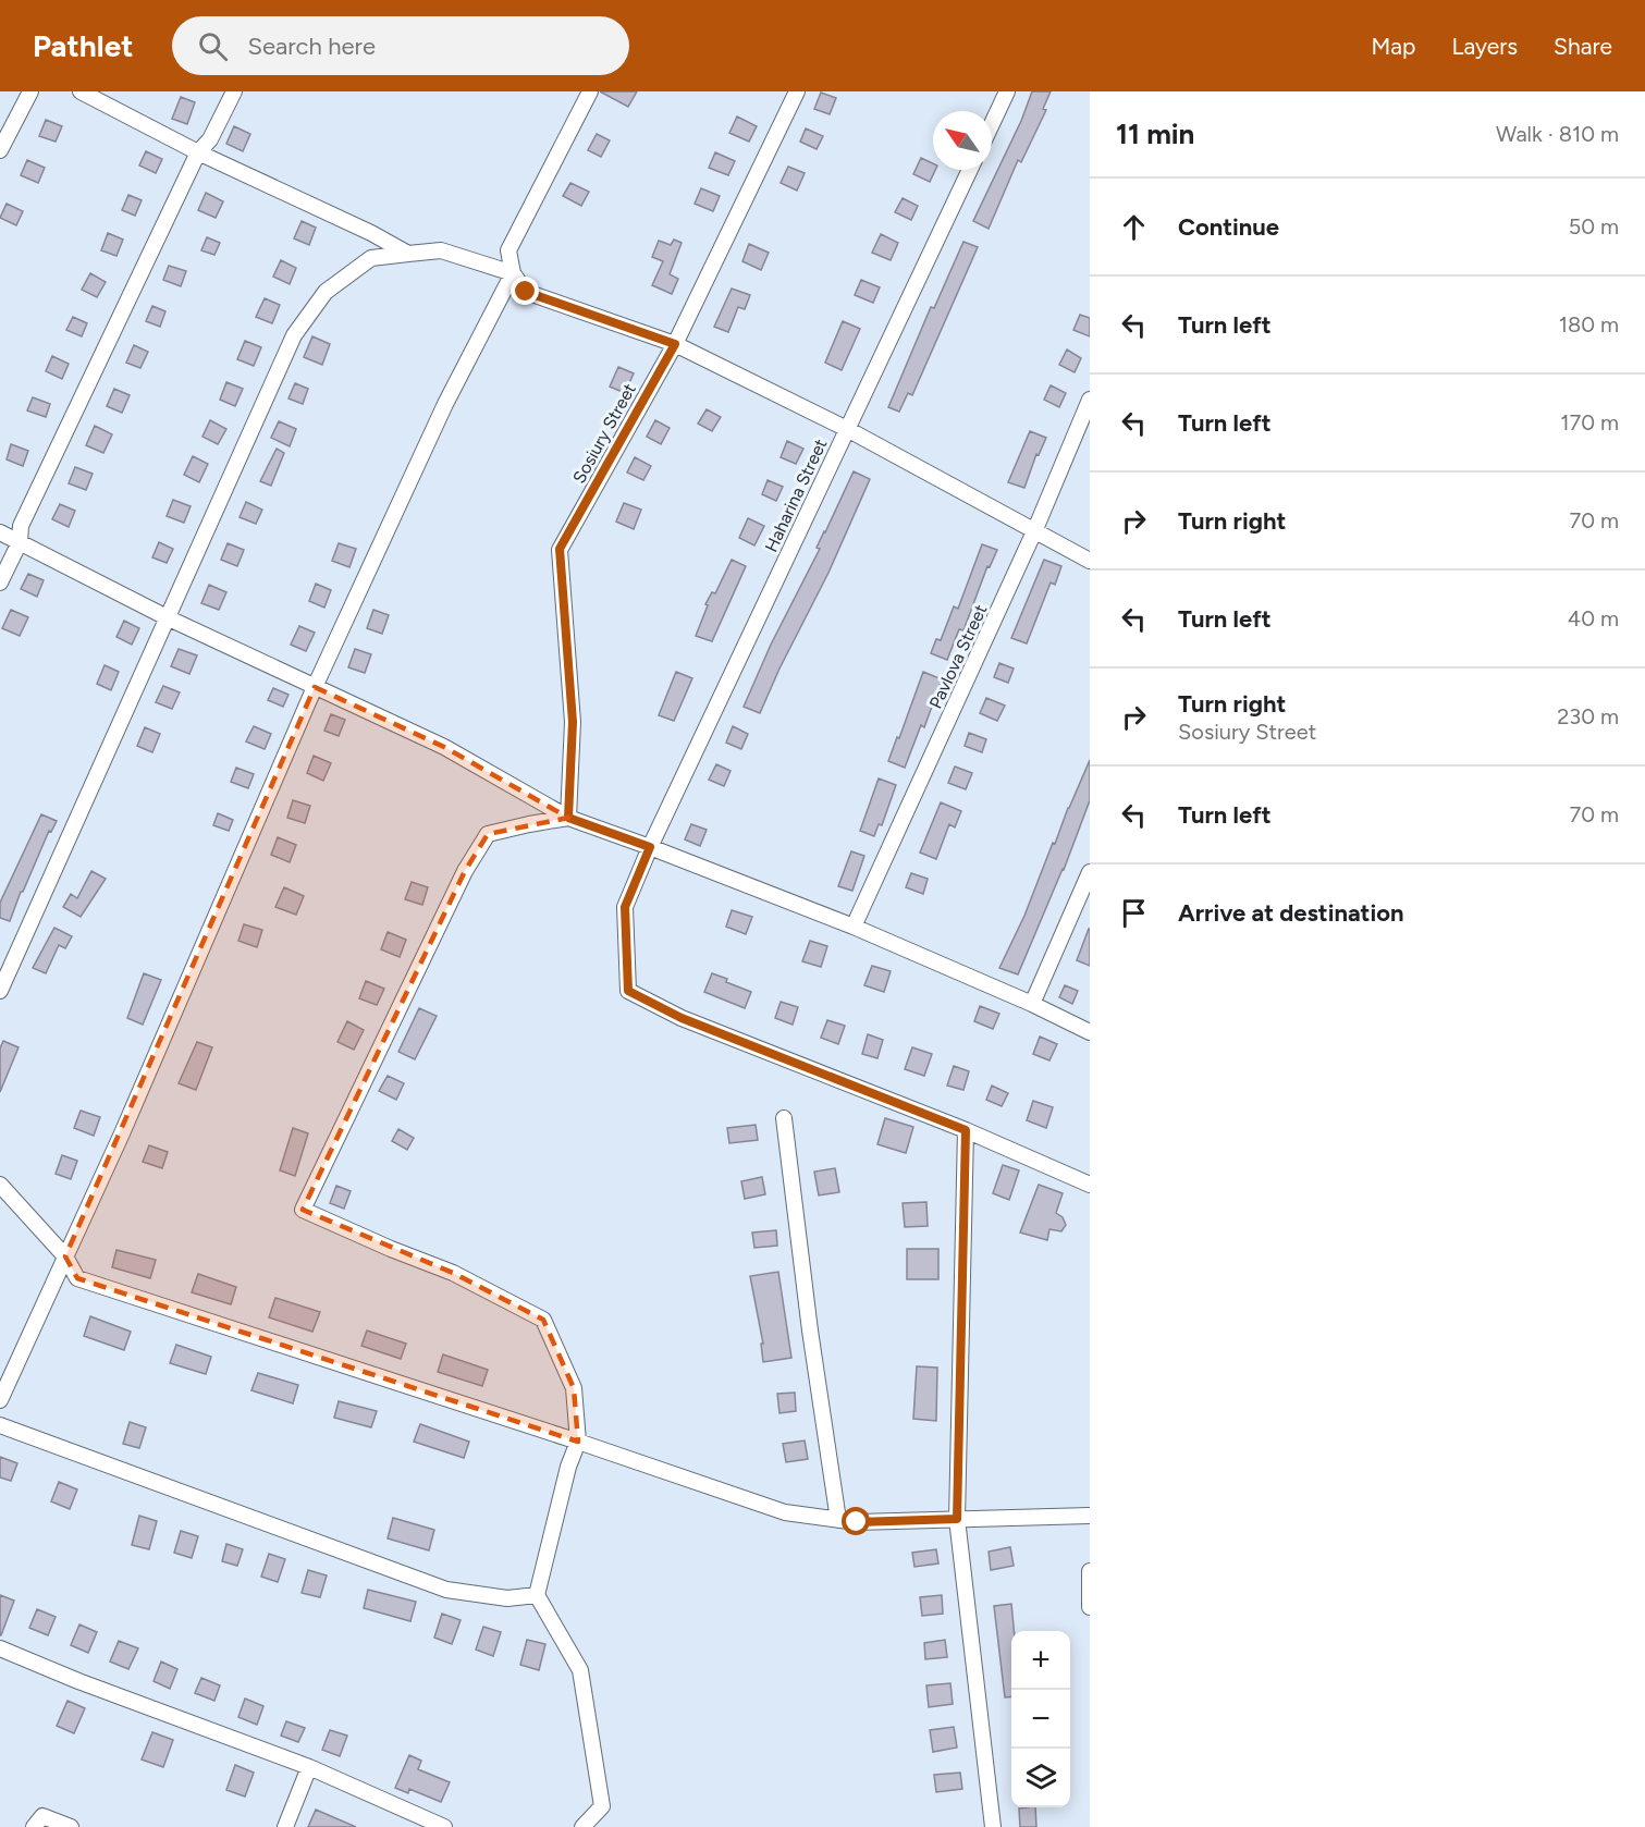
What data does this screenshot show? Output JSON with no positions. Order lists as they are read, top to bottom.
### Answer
{
  "streets": {
    "street": ["Sosiury Street", "Haharina Street", "Pavlova Street"]
  },
  "north": "top left",
  "page": {
    "header": "Pathlet",
    "search": "Search here",
    "nav": ["Map", "Layers", "Share"],
    "heading": ["11 min", "Walk · 810 m"],
    "list": [
      ["Continue", "50 m"],
      ["Turn left", "180 m"],
      ["Turn left", "170 m"],
      ["Turn right", "70 m"],
      ["Turn left", "40 m"],
      ["Turn right", "Sosiury Street", "230 m"],
      ["Turn left", "70 m"],
      "Arrive at destination"
    ],
    "map_buttons": ["+", "−"]
  }
}
